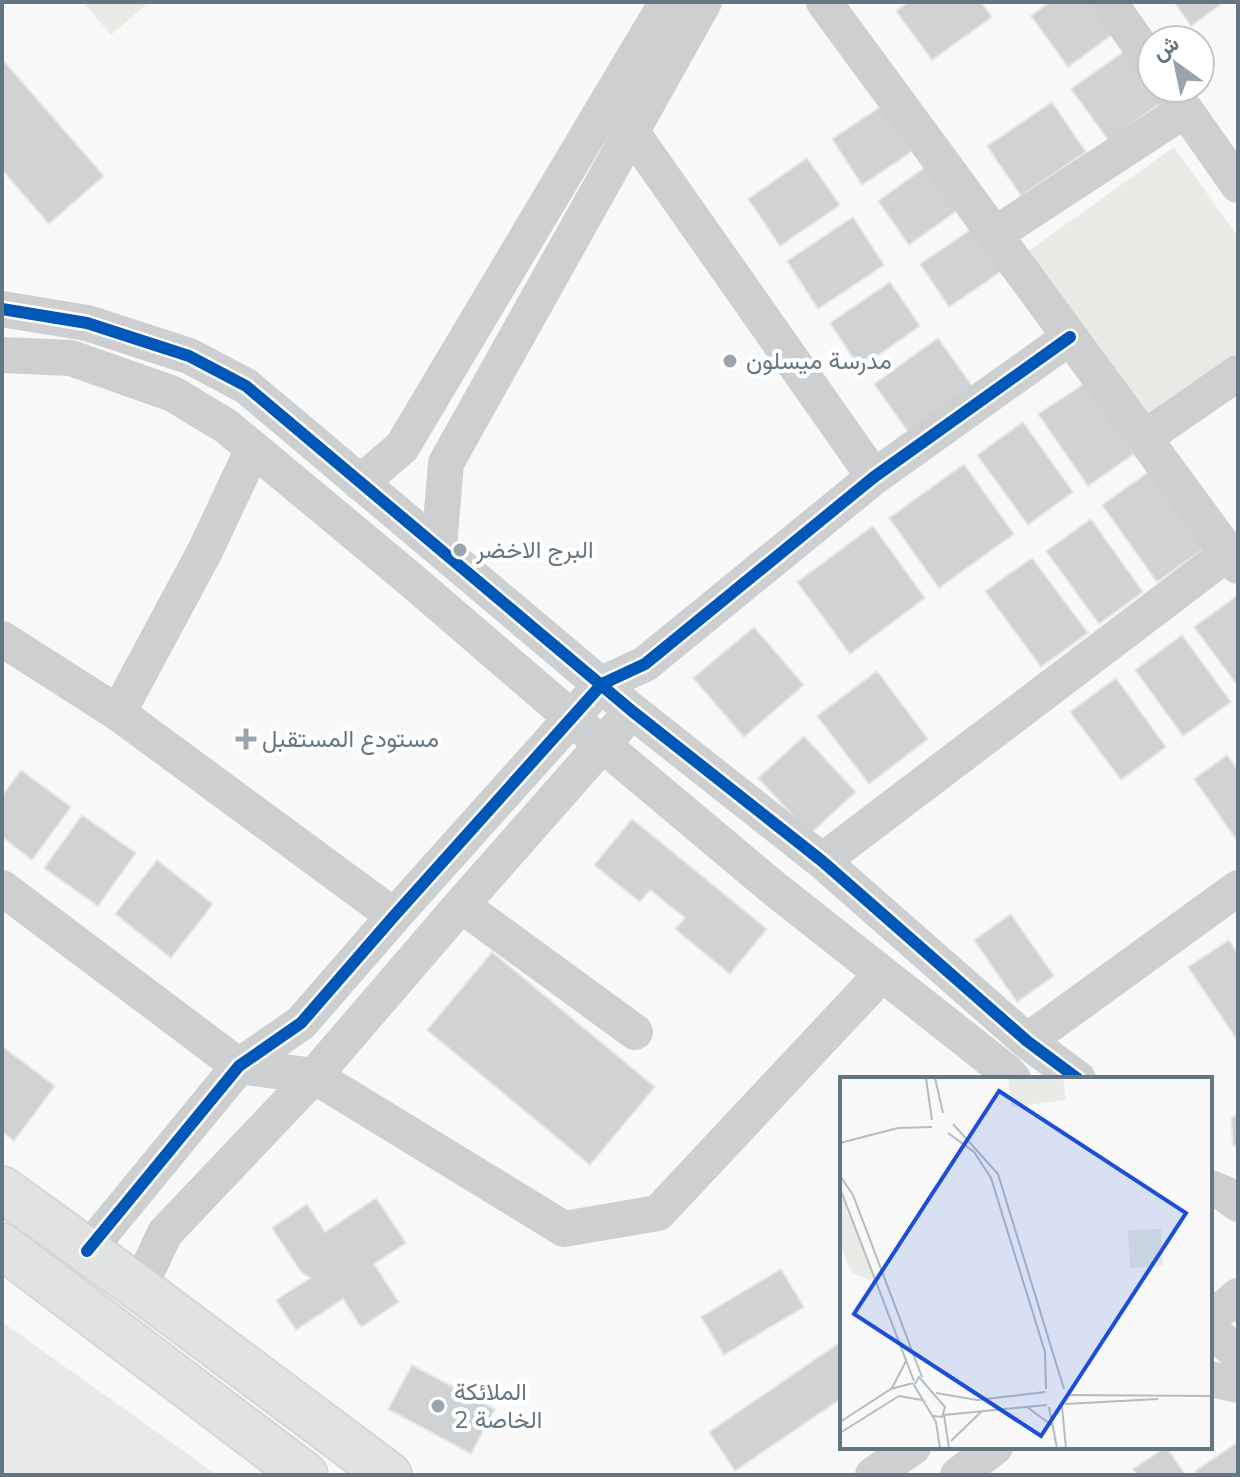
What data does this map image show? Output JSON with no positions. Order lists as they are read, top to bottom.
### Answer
{
  "places": {
    "other": ["مدرسة ميسلون", "البرج الاخضر", "الملائكة الخاصة 2"],
    "health": ["مستودع المستقبل"]
  },
  "north": "top left"
}
